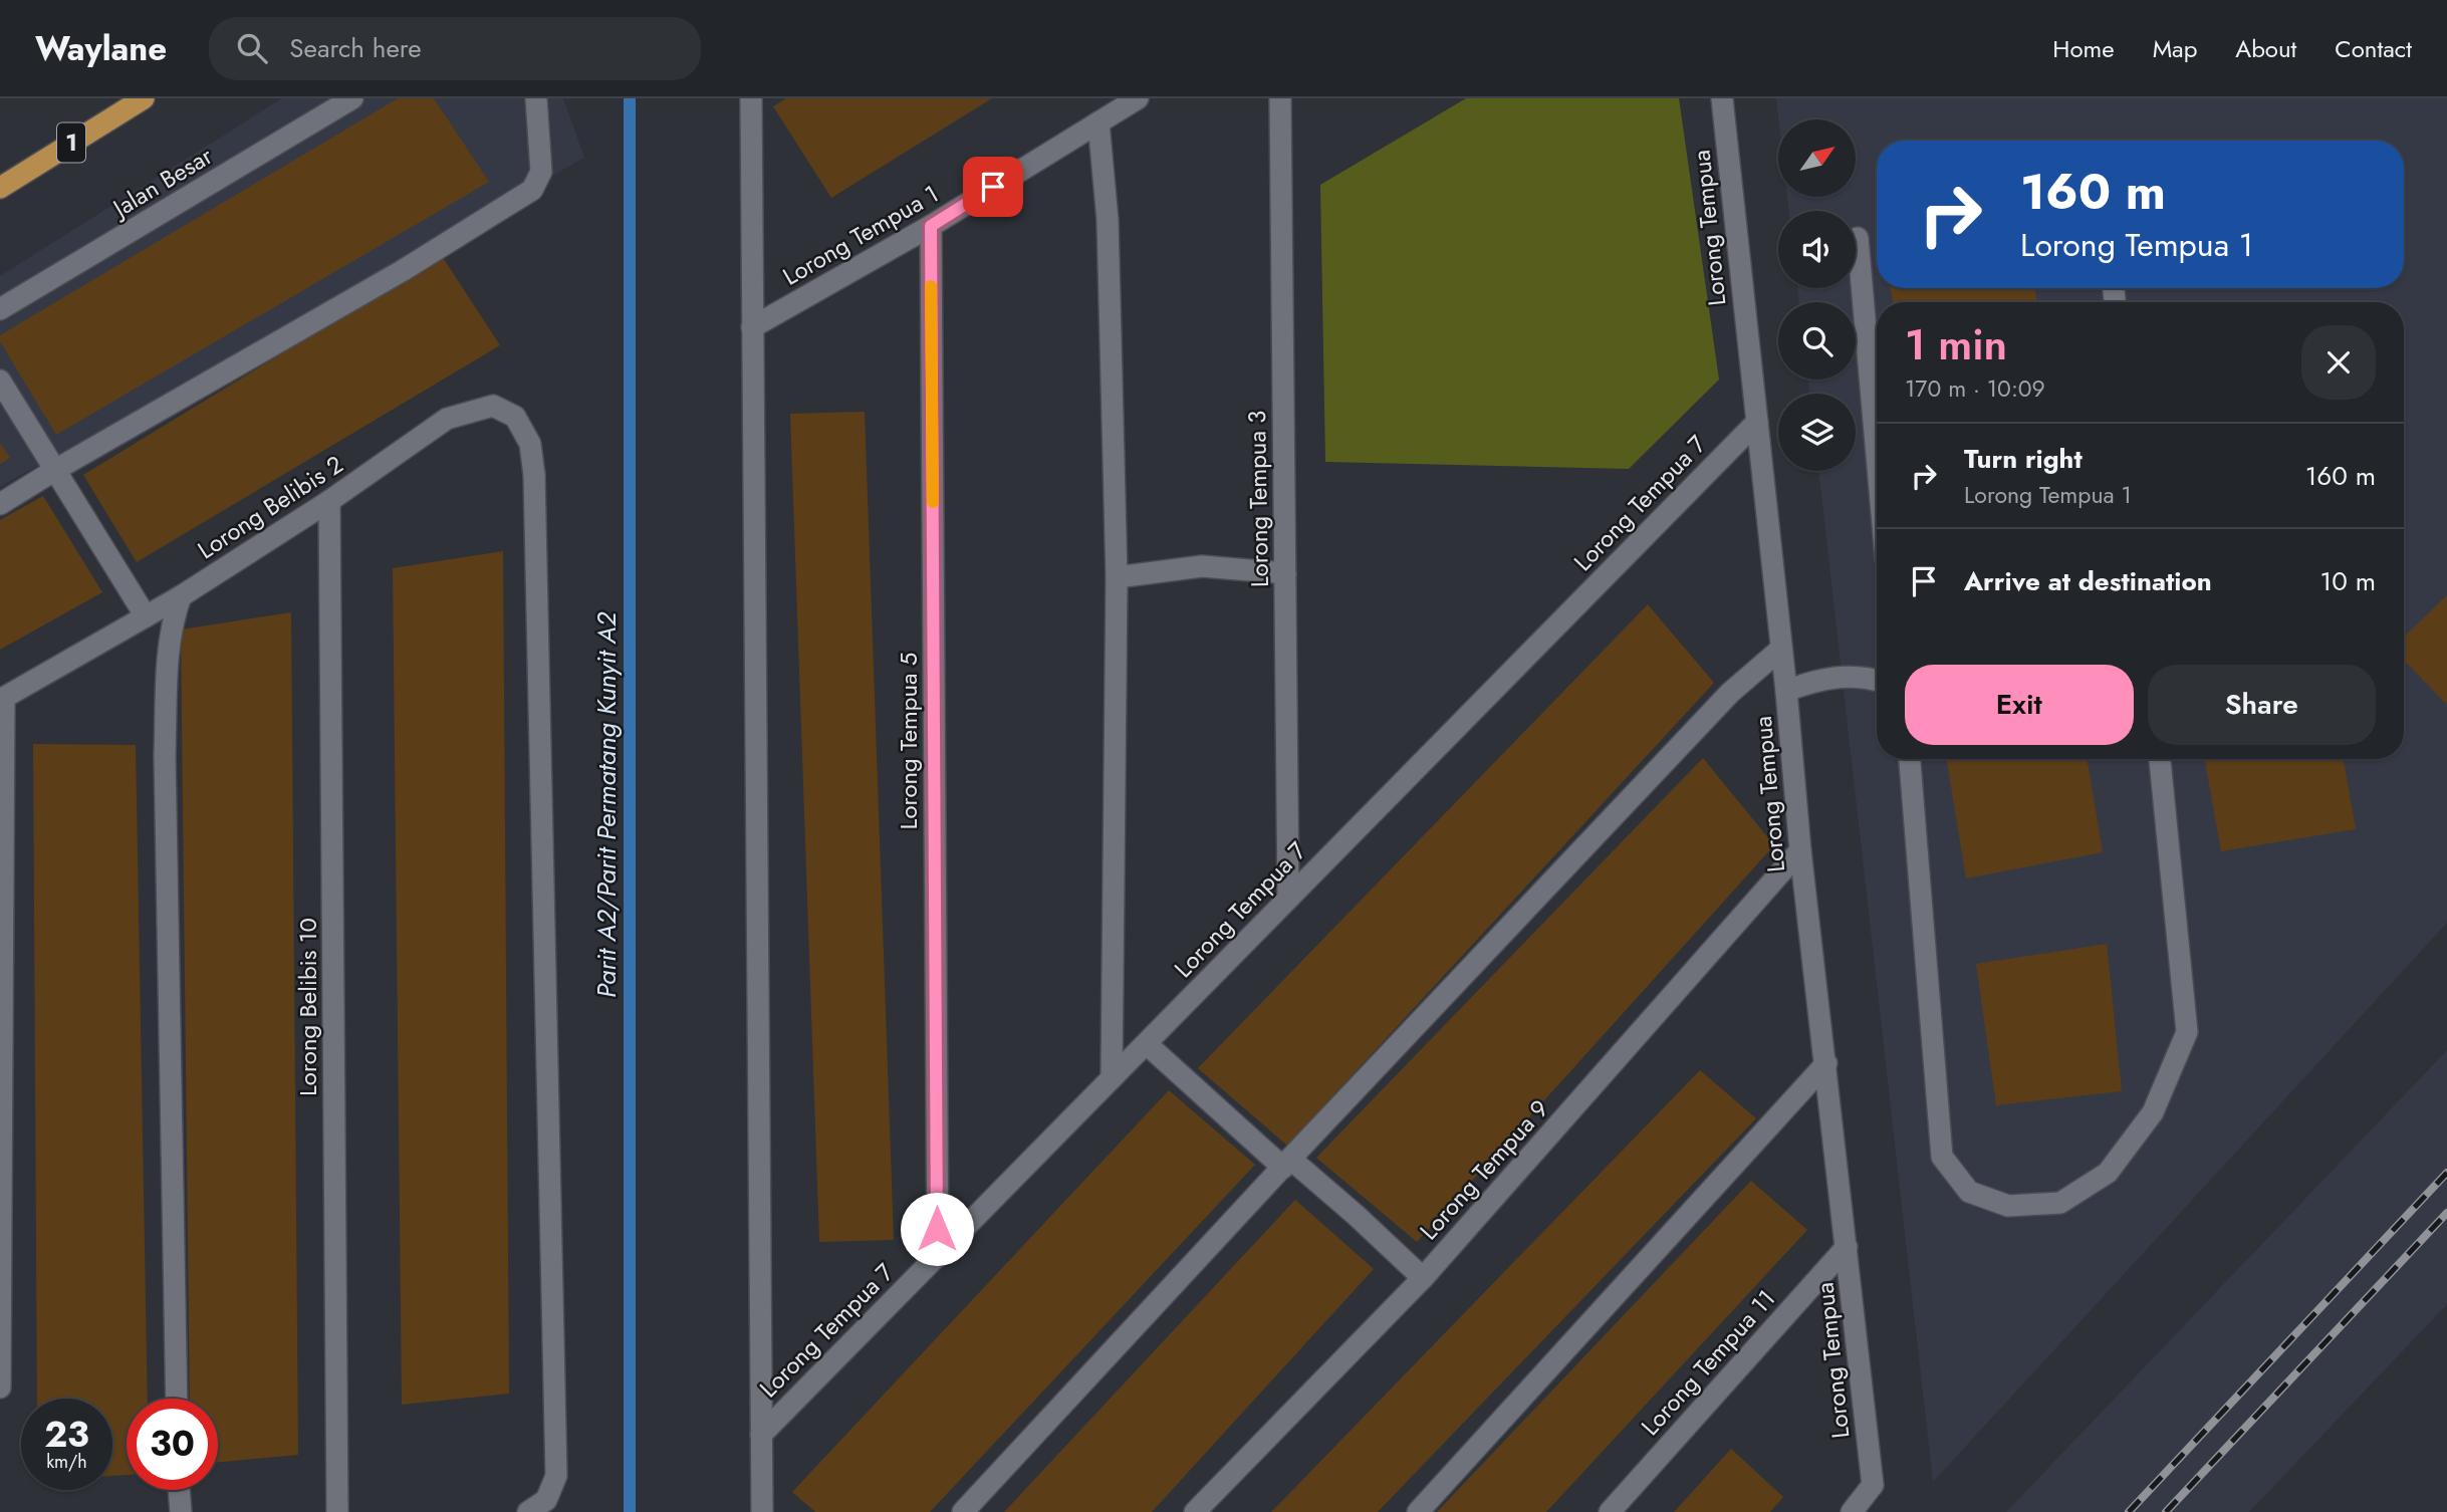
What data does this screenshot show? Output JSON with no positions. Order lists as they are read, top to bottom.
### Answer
{
  "streets": {
    "highway": ["1"],
    "street": [
      "Jalan Besar",
      "Lorong Tempua",
      "Lorong Tempua 1",
      "Lorong Tempua 3",
      "Lorong Tempua 7",
      "Lorong Belibis 2",
      "Lorong Tempua 5",
      "Lorong Belibis 10",
      "Lorong Tempua 9",
      "Lorong Tempua 11"
    ]
  },
  "crossings": [
    ["Lorong Tempua", "Lorong Tempua 7"],
    ["Lorong Tempua", "Lorong Tempua 9"],
    ["Lorong Tempua", "Lorong Tempua 11"],
    ["Lorong Tempua 1", "Lorong Tempua 5"],
    ["Lorong Tempua 3", "Lorong Tempua 7"],
    ["Lorong Tempua 7", "Lorong Tempua 5"],
    ["Lorong Belibis 2", "Lorong Belibis 10"]
  ],
  "water": ["Parit A2/Parit Permatang Kunyit A2"],
  "north": "top right",
  "page": {
    "header": "Waylane",
    "search": "Search here",
    "nav": [
      "Home",
      "Map",
      "About",
      "Contact"
    ],
    "turn": ["160 m", "Lorong Tempua 1"],
    "heading": ["1 min", "170 m · 10:09"],
    "list": [
      {
        "name": "Turn right",
        "note": "Lorong Tempua 1",
        "value": "160 m"
      },
      {
        "name": "Arrive at destination",
        "value": "10 m"
      }
    ],
    "buttons": ["Exit", "Share"],
    "speed": "23 km/h",
    "limit": "30"
  }
}
